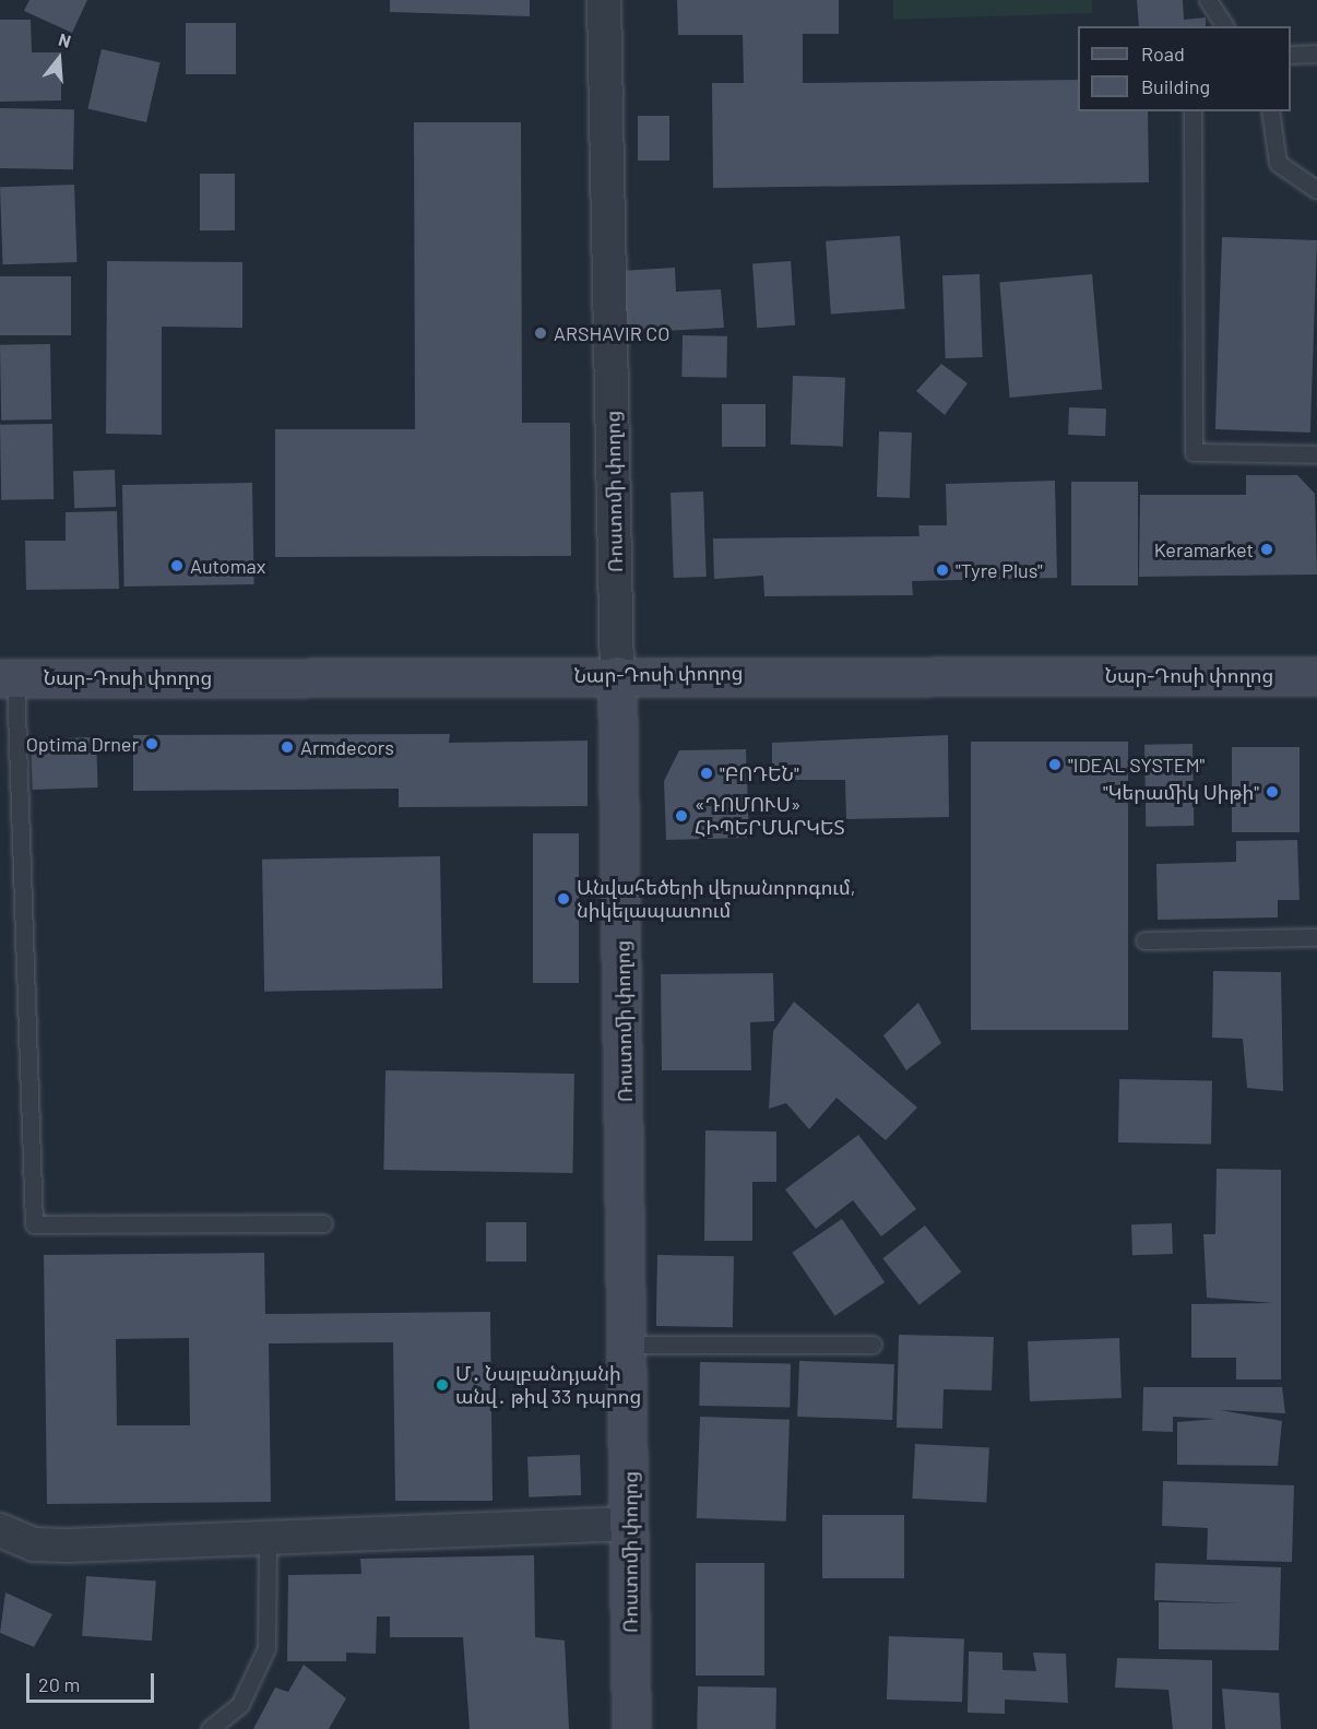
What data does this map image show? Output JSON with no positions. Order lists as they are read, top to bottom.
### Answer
{
  "streets": {
    "main road": ["Ռոստոմի փողոց", "Նար-Դոսի փողոց"]
  },
  "crossings": [
    ["Ռոստոմի փողոց", "Նար-Դոսի փողոց"]
  ],
  "places": [
    "ARSHAVIR CO",
    "Keramarket",
    "Automax",
    "\"Tyre Plus\"",
    "Optima Drner",
    "Armdecors",
    "\"IDEAL SYSTEM\"",
    "\"ԲՈԴԵՆ\"",
    "\"Կերամիկ Սիթի\"",
    "«ԴՈՄՈՒՍ» ՀԻՊԵՐՄԱՐԿԵՏ",
    "Անվահեծերի վերանորոգում, նիկելապատում",
    "Մ․ Նալբանդյանի անվ․ թիվ 33 դպրոց"
  ],
  "legend": ["Road", "Building"],
  "scale_bar": "20 m",
  "north": "top"
}
